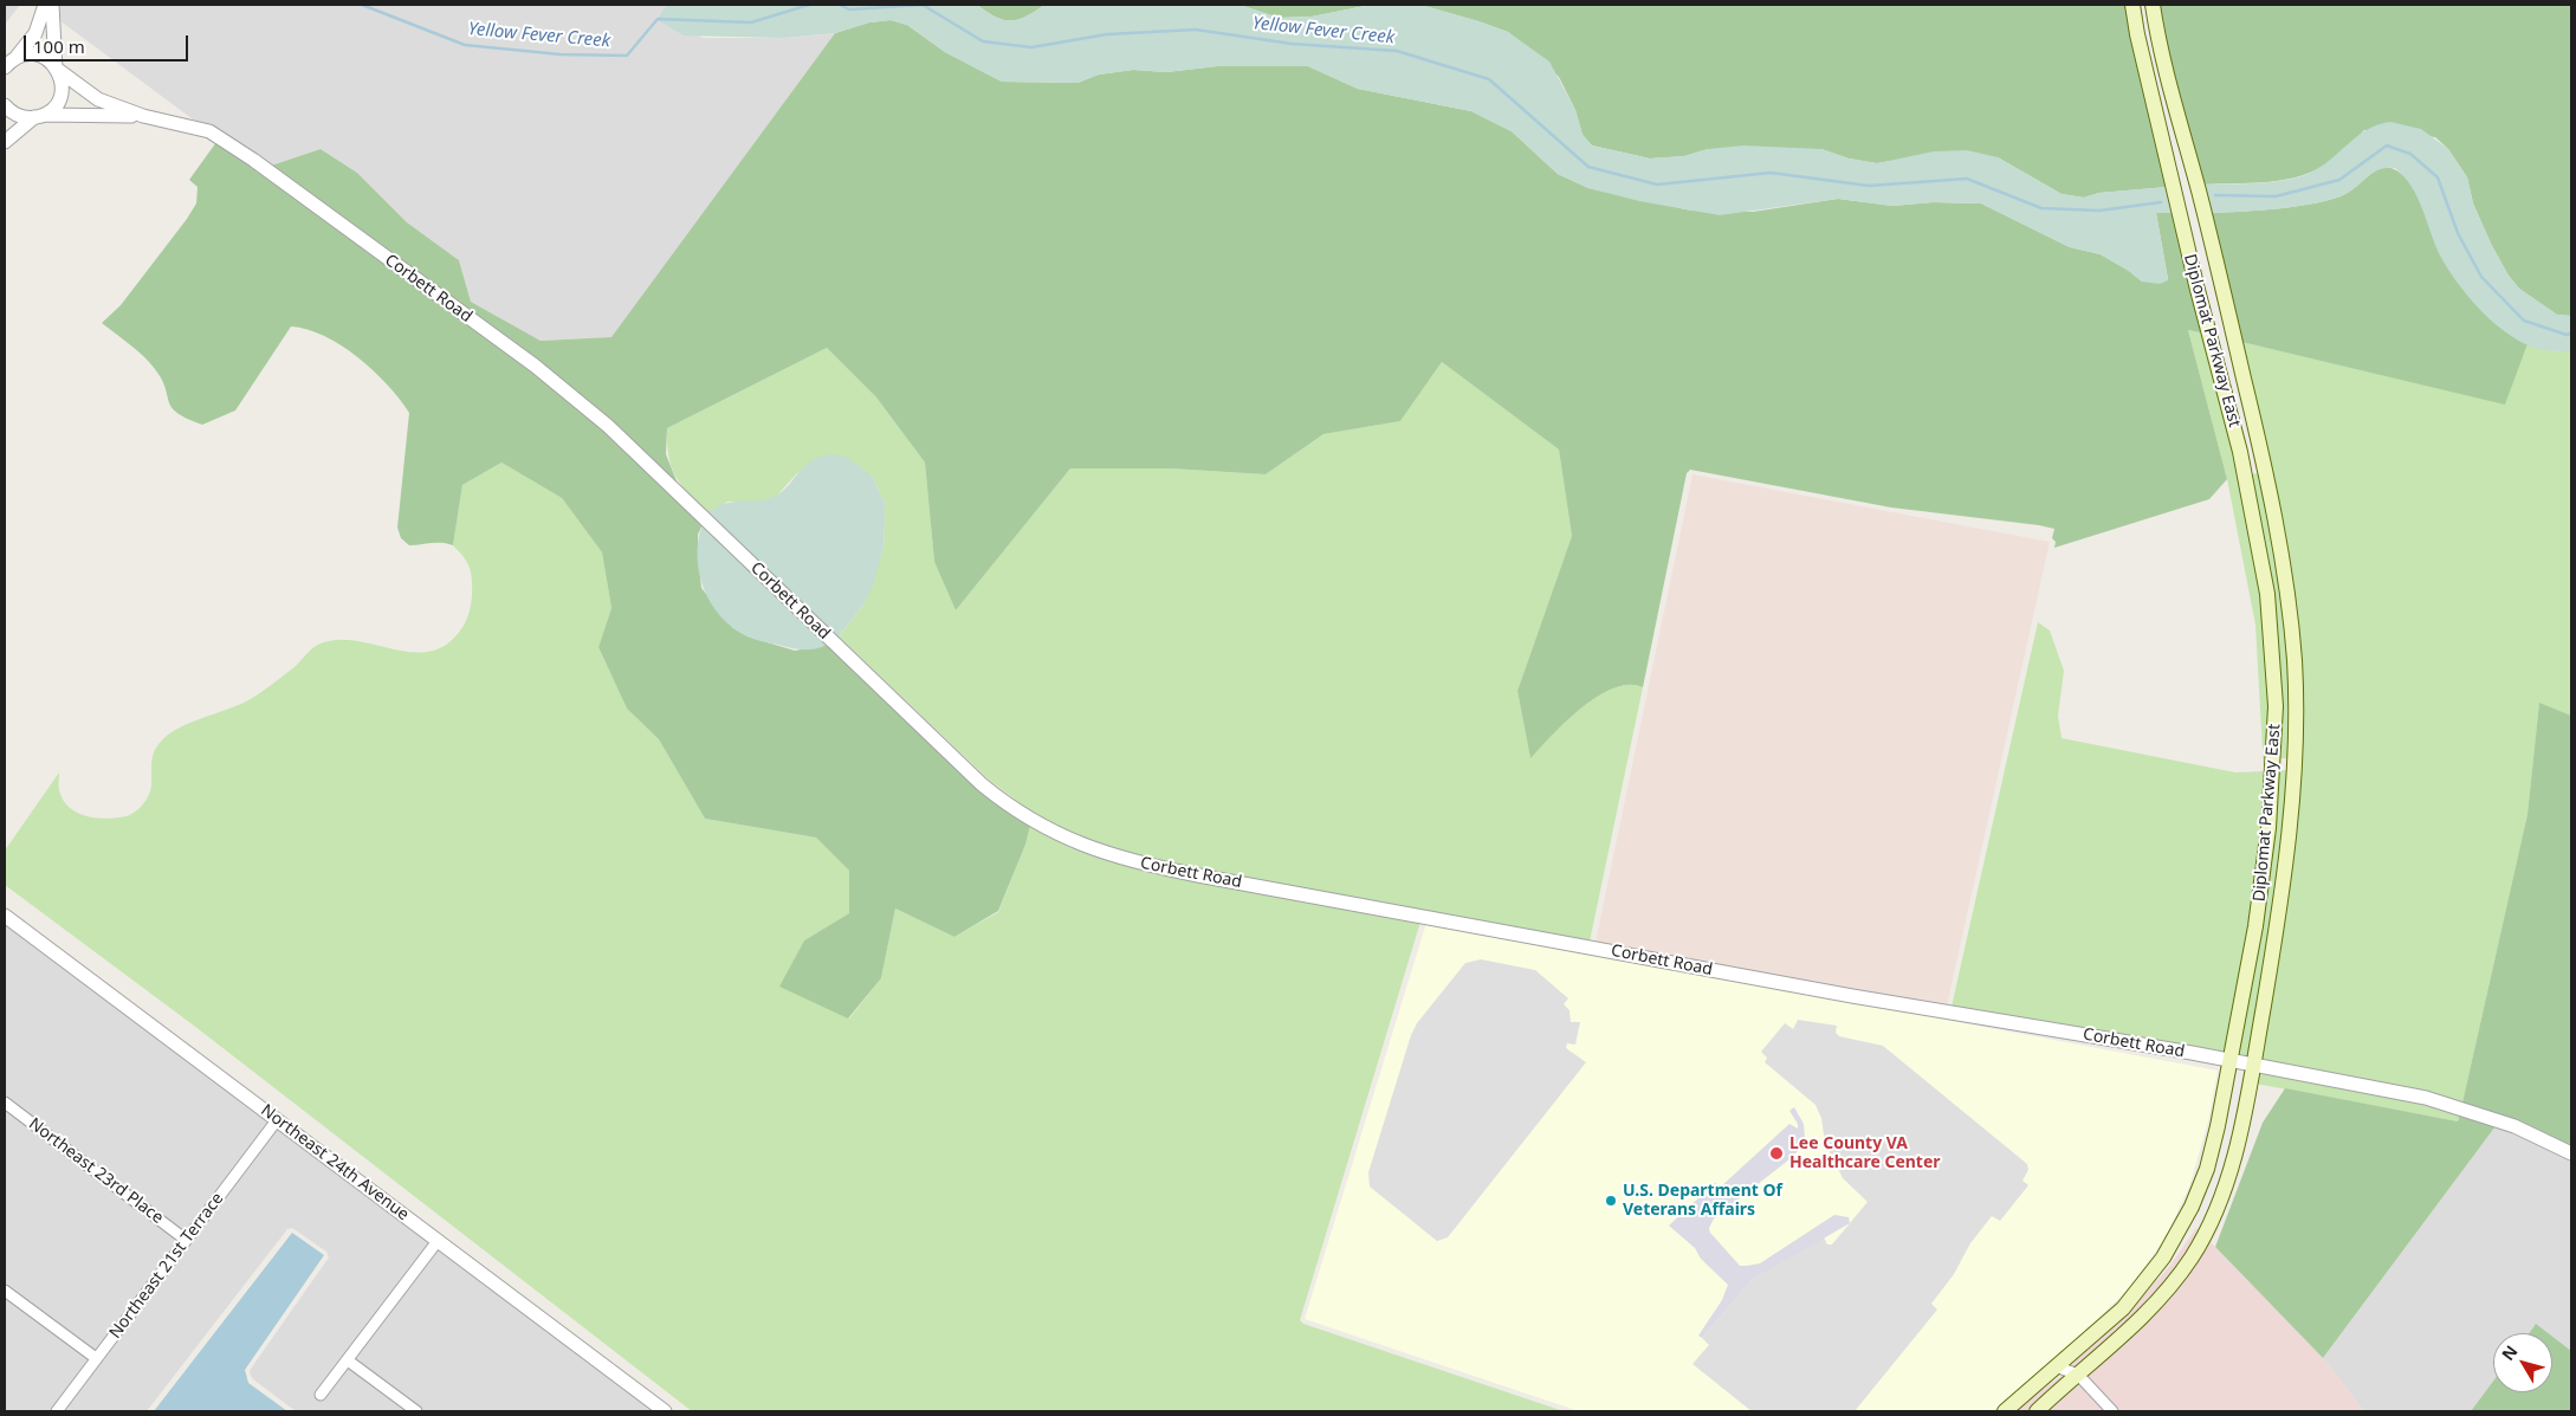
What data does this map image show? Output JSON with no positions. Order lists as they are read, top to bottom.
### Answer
{
  "streets": {
    "main road": ["Diplomat Parkway East"],
    "street": [
      "Corbett Road",
      "Northeast 24th Avenue",
      "Northeast 23rd Place",
      "Northeast 21st Terrace"
    ]
  },
  "crossings": [
    ["Corbett Road", "Diplomat Parkway East"],
    ["Northeast 24th Avenue", "Northeast 21st Terrace"],
    ["Northeast 23rd Place", "Northeast 21st Terrace"]
  ],
  "water": ["Yellow Fever Creek"],
  "places": ["Lee County VA Healthcare Center", "U.S. Department Of Veterans Affairs"],
  "scale_bar": "100 m",
  "north": "top left"
}
